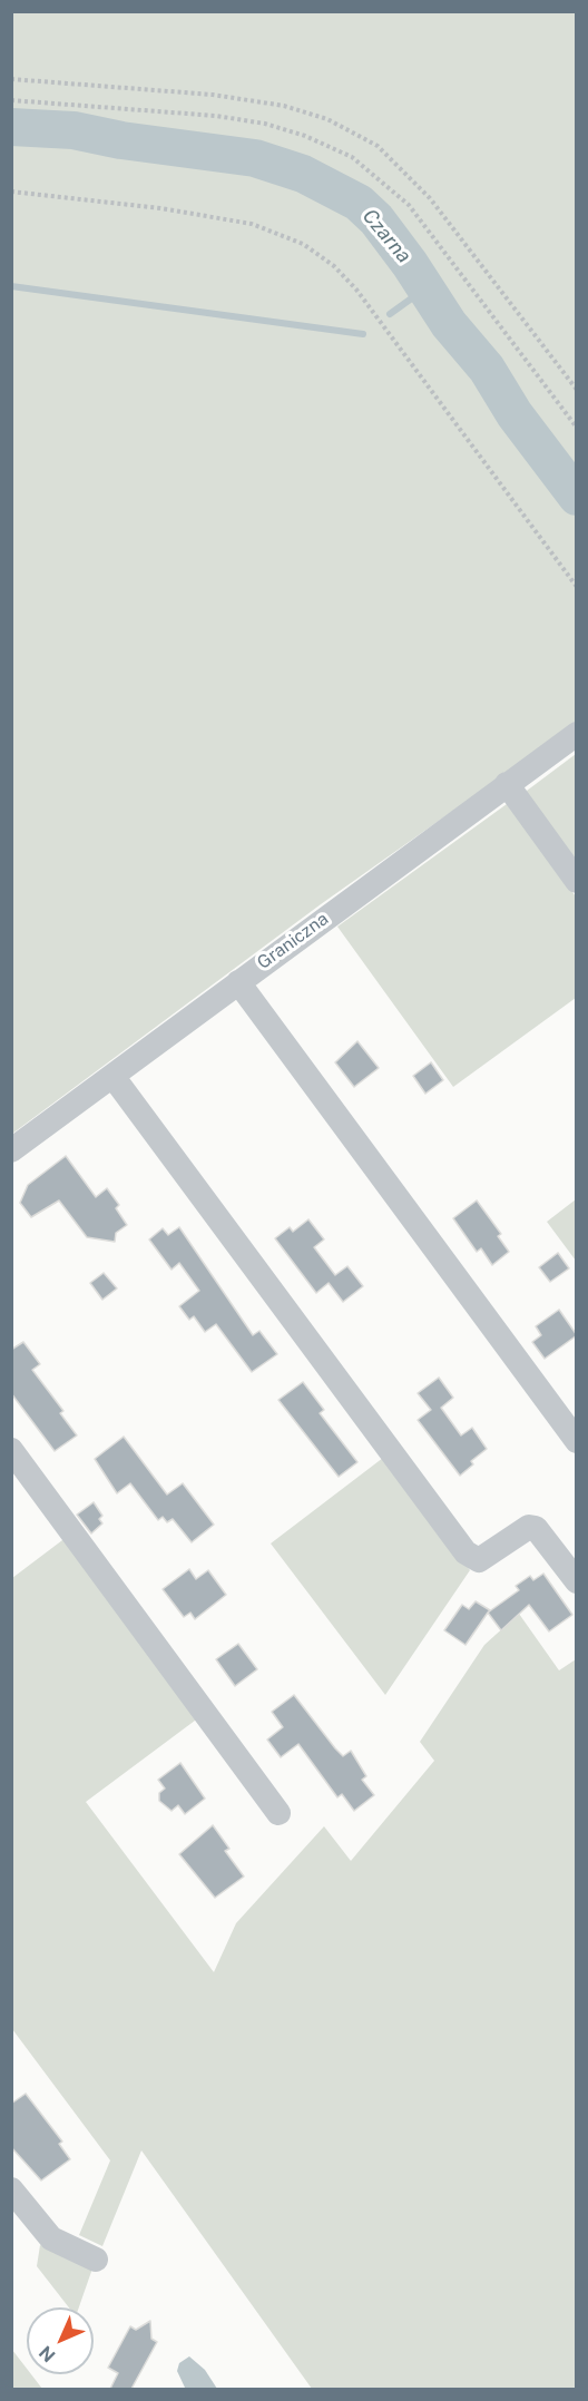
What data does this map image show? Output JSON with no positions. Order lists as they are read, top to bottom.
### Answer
{
  "streets": {
    "street": ["Graniczna"]
  },
  "water": ["Czarna"],
  "north": "bottom left"
}
